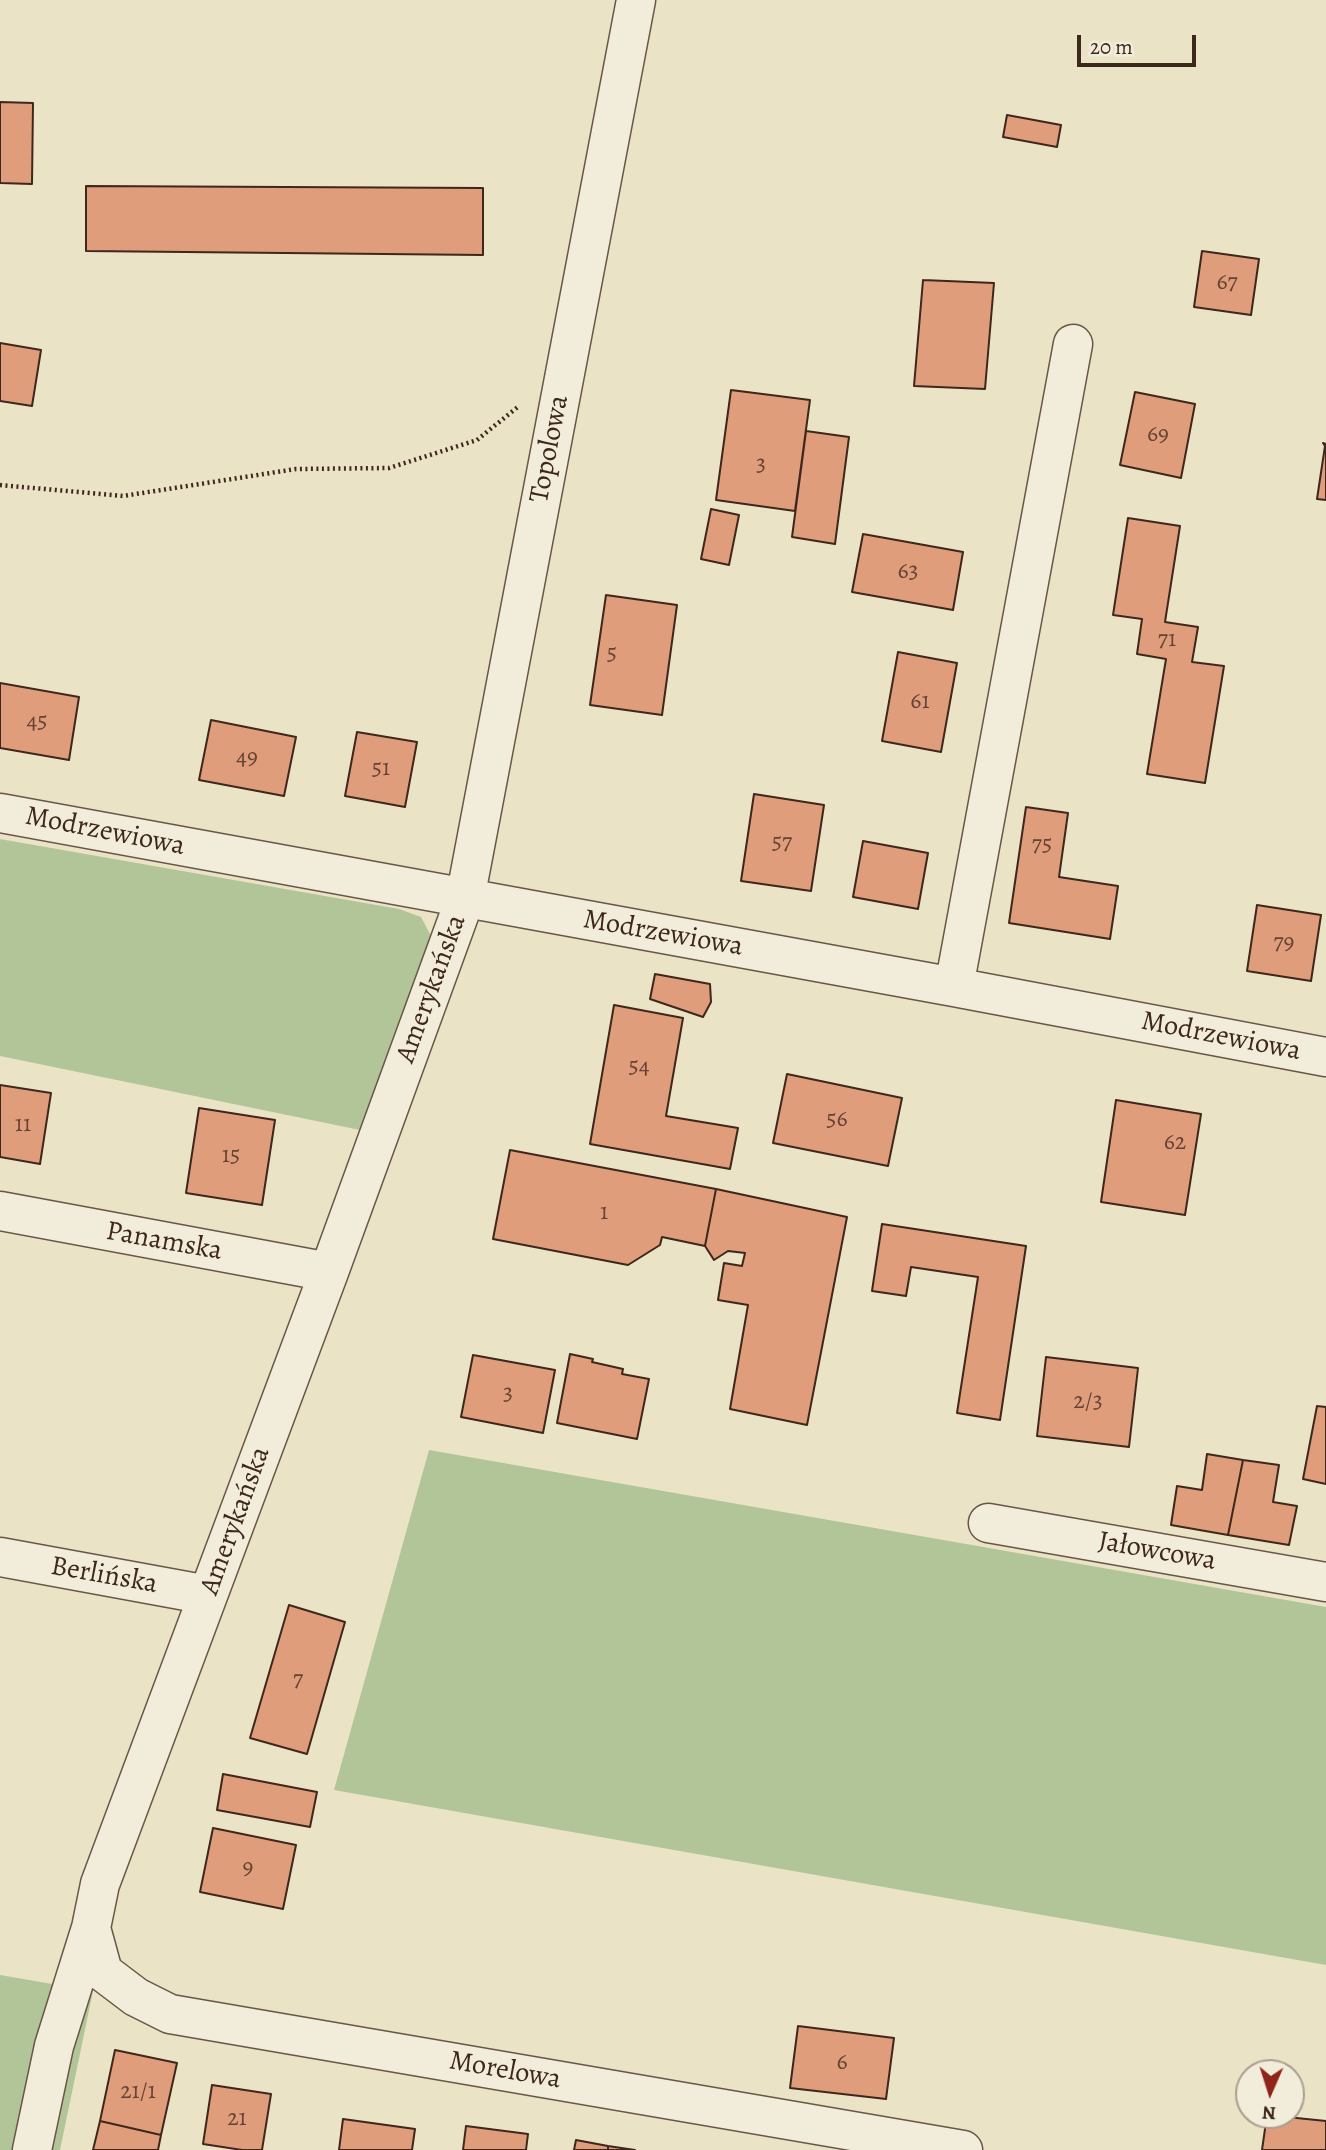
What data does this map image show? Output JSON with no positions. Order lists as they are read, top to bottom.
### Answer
{
  "streets": {
    "street": [
      "Topolowa",
      "Modrzewiowa",
      "Amerykańska",
      "Panamska",
      "Jałowcowa",
      "Berlińska",
      "Morelowa"
    ]
  },
  "crossings": [
    ["Topolowa", "Modrzewiowa"],
    ["Topolowa", "Amerykańska"],
    ["Modrzewiowa", "Amerykańska"],
    ["Amerykańska", "Panamska"],
    ["Amerykańska", "Berlińska"],
    ["Amerykańska", "Morelowa"]
  ],
  "house_numbers": [
    "67",
    "69",
    "3",
    "63",
    "71",
    "5",
    "61",
    "45",
    "49",
    "51",
    "57",
    "75",
    "79",
    "54",
    "56",
    "11",
    "62",
    "15",
    "1",
    "3",
    "2/3",
    "7",
    "9",
    "6",
    "21/1",
    "21"
  ],
  "scale_bar": "20 m",
  "north": "bottom"
}
